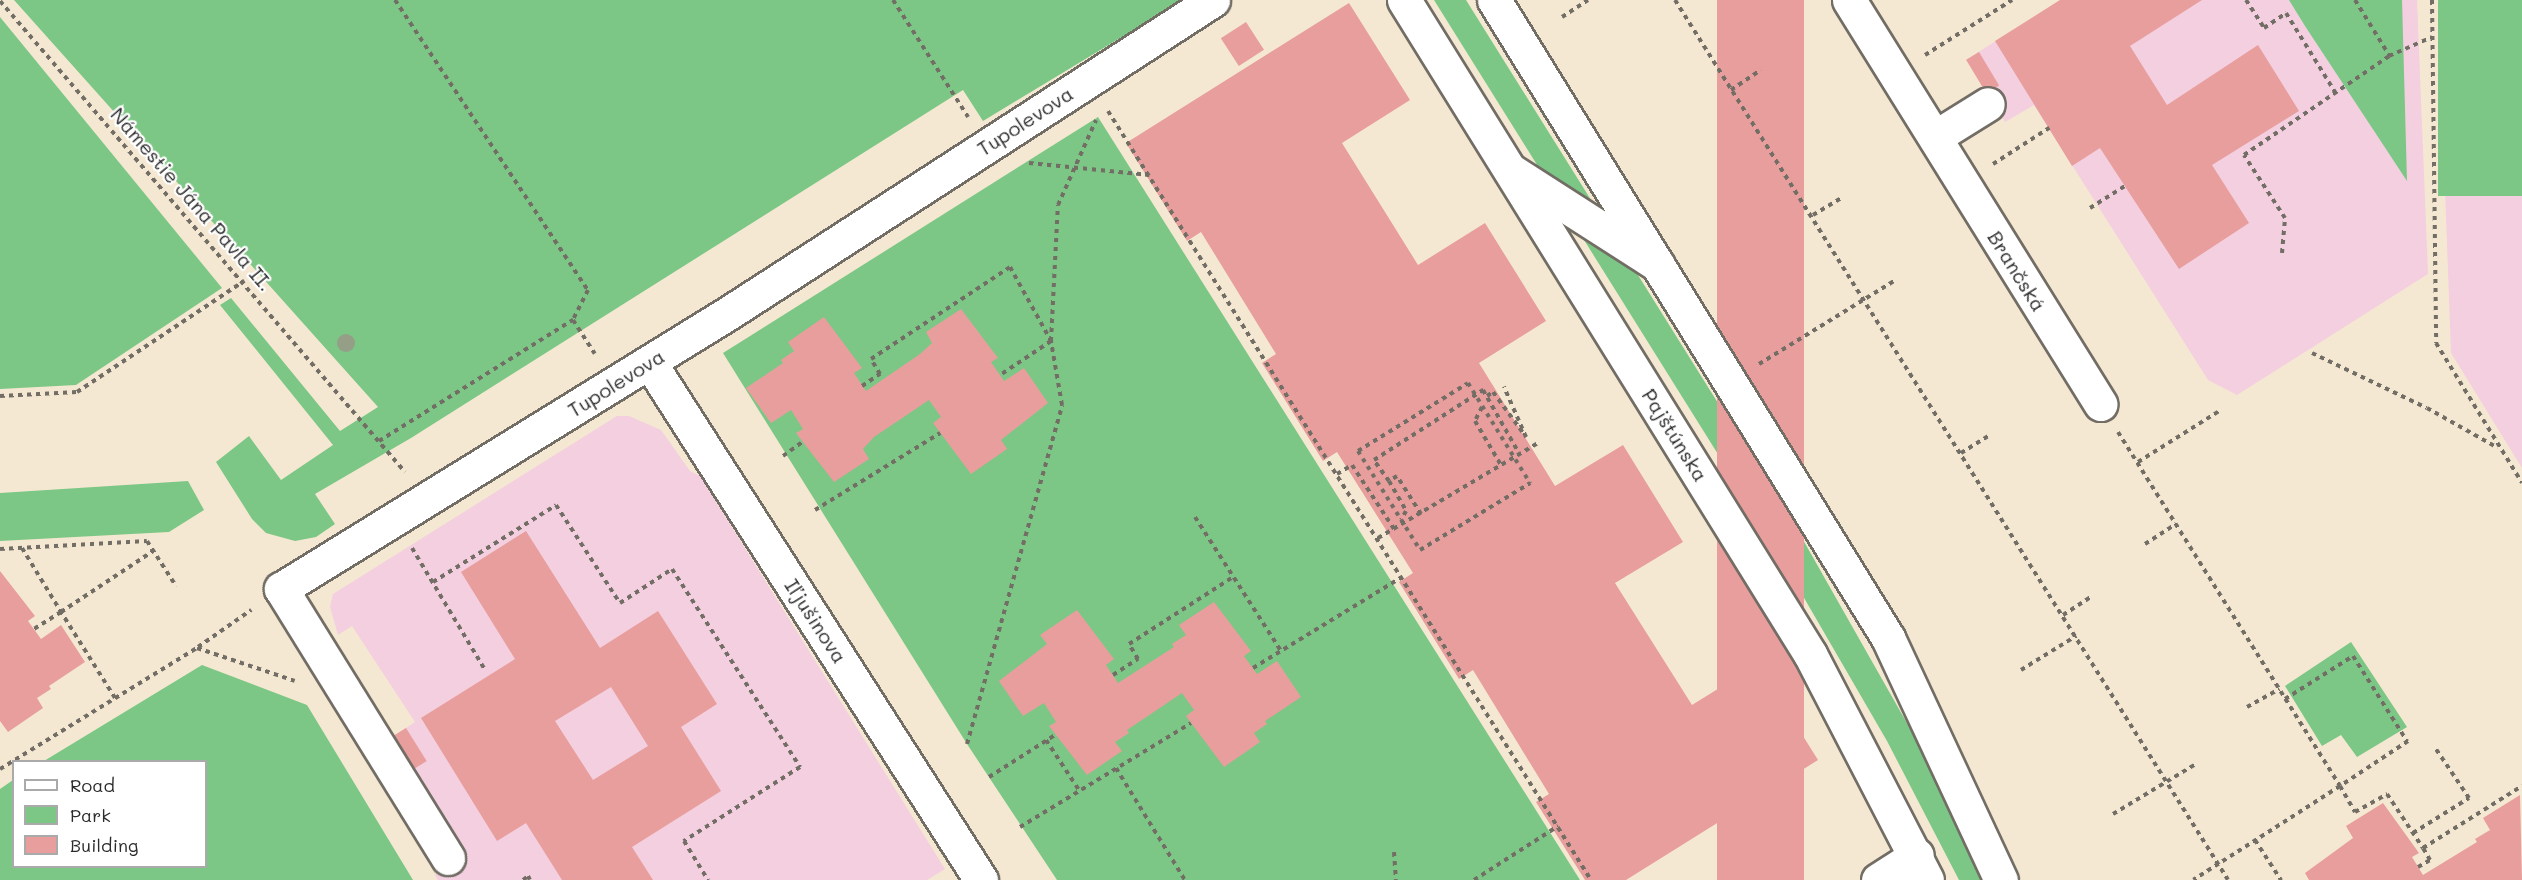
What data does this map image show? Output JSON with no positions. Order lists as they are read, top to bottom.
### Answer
{
  "streets": {
    "street": [
      "Tupolevova",
      "Brančská",
      "Pajštúnska",
      "Iľjušinova"
    ],
    "path": ["Námestie Jána Pavla II."]
  },
  "crossings": [
    ["Tupolevova", "Námestie Jána Pavla II."],
    ["Tupolevova", "Iľjušinova"]
  ],
  "legend": ["Road", "Park", "Building"]
}
